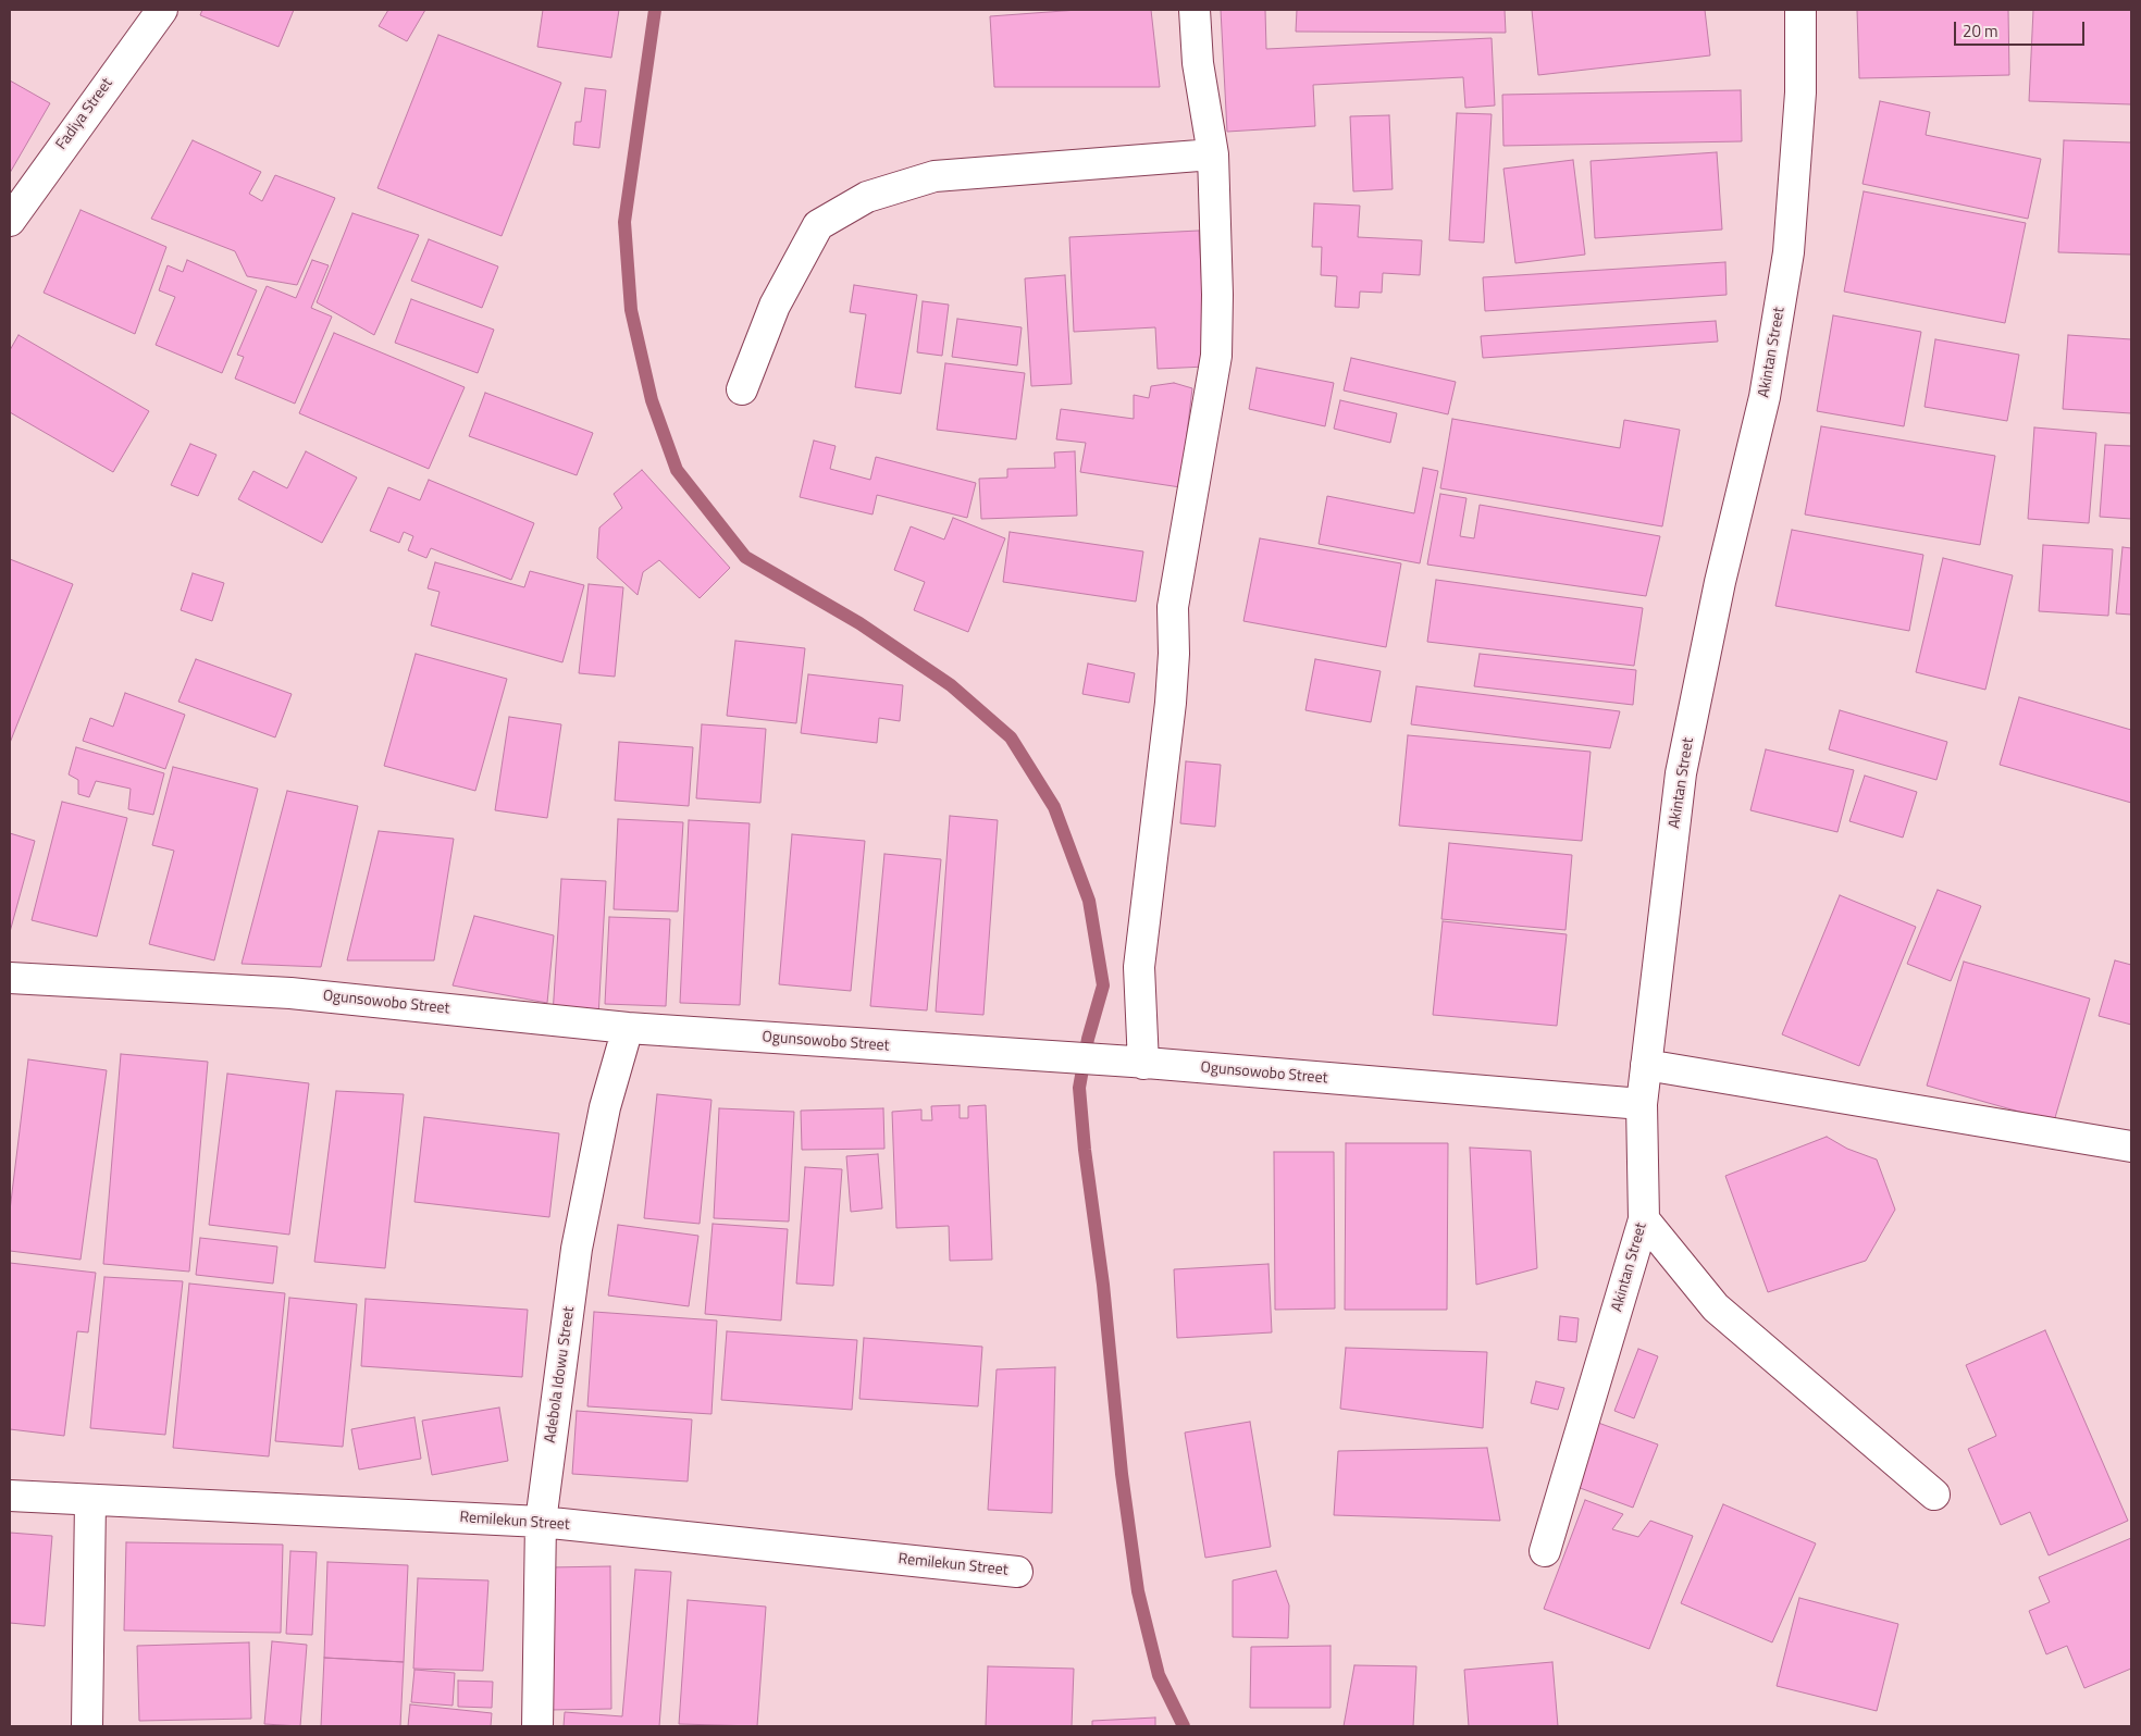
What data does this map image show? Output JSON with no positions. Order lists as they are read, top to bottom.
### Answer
{
  "streets": {
    "street": [
      "Fadiya Street",
      "Akintan Street",
      "Ogunsowobo Street",
      "Adebola Idowu Street",
      "Remilekun Street"
    ]
  },
  "crossings": [
    ["Akintan Street", "Ogunsowobo Street"],
    ["Ogunsowobo Street", "Adebola Idowu Street"],
    ["Adebola Idowu Street", "Remilekun Street"]
  ],
  "scale_bar": "20 m"
}
